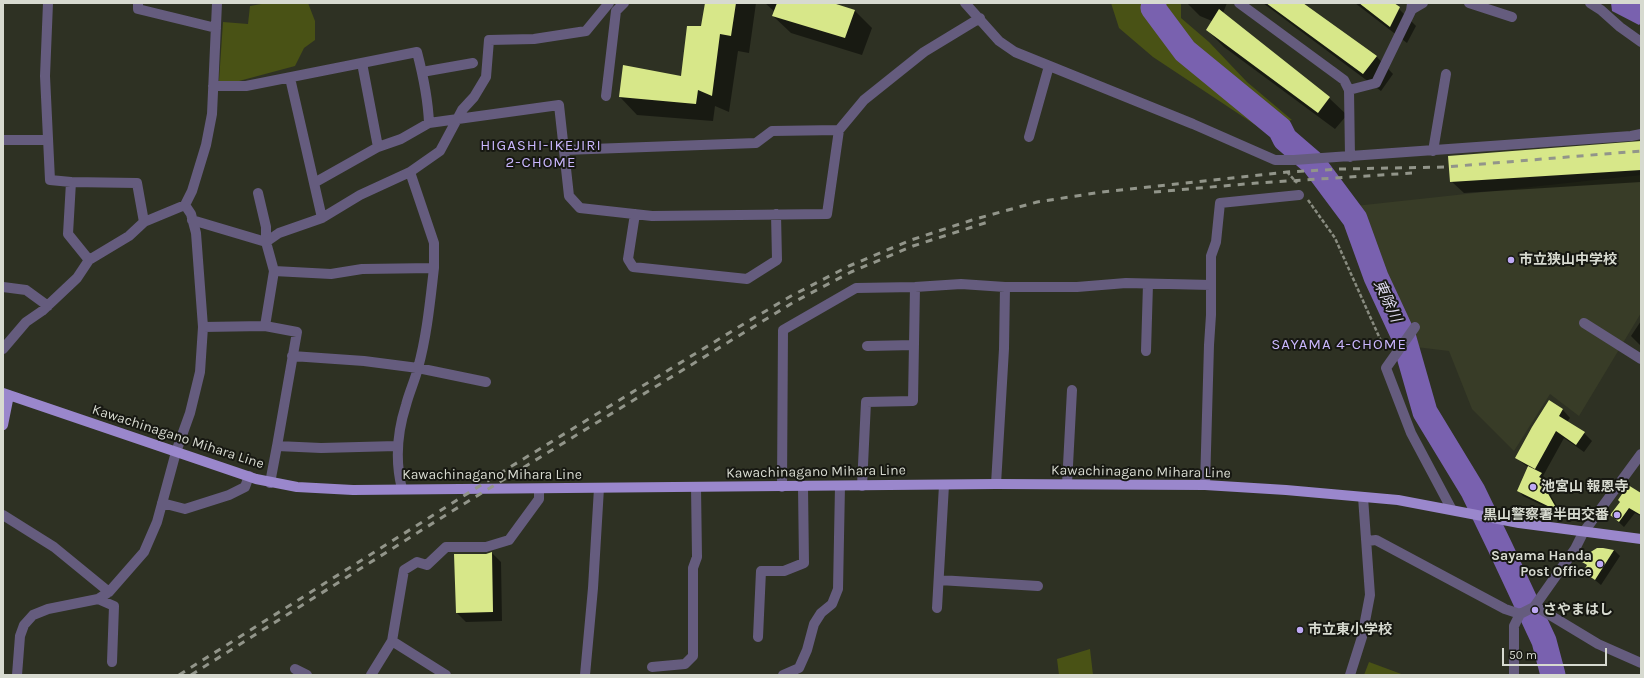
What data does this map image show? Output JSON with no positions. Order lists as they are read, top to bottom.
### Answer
{
  "streets": {
    "main road": ["Kawachinagano Mihara Line"]
  },
  "districts": ["HIGASHI-IKEJIRI 2-CHOME", "SAYAMA 4-CHOME"],
  "water": ["東除川"],
  "places": [
    "市立狭山中学校",
    "池宮山 報恩寺",
    "黒山警察署半田交番",
    "Sayama Handa Post Office",
    "さやまはし",
    "市立東小学校"
  ],
  "scale_bar": "50 m"
}
